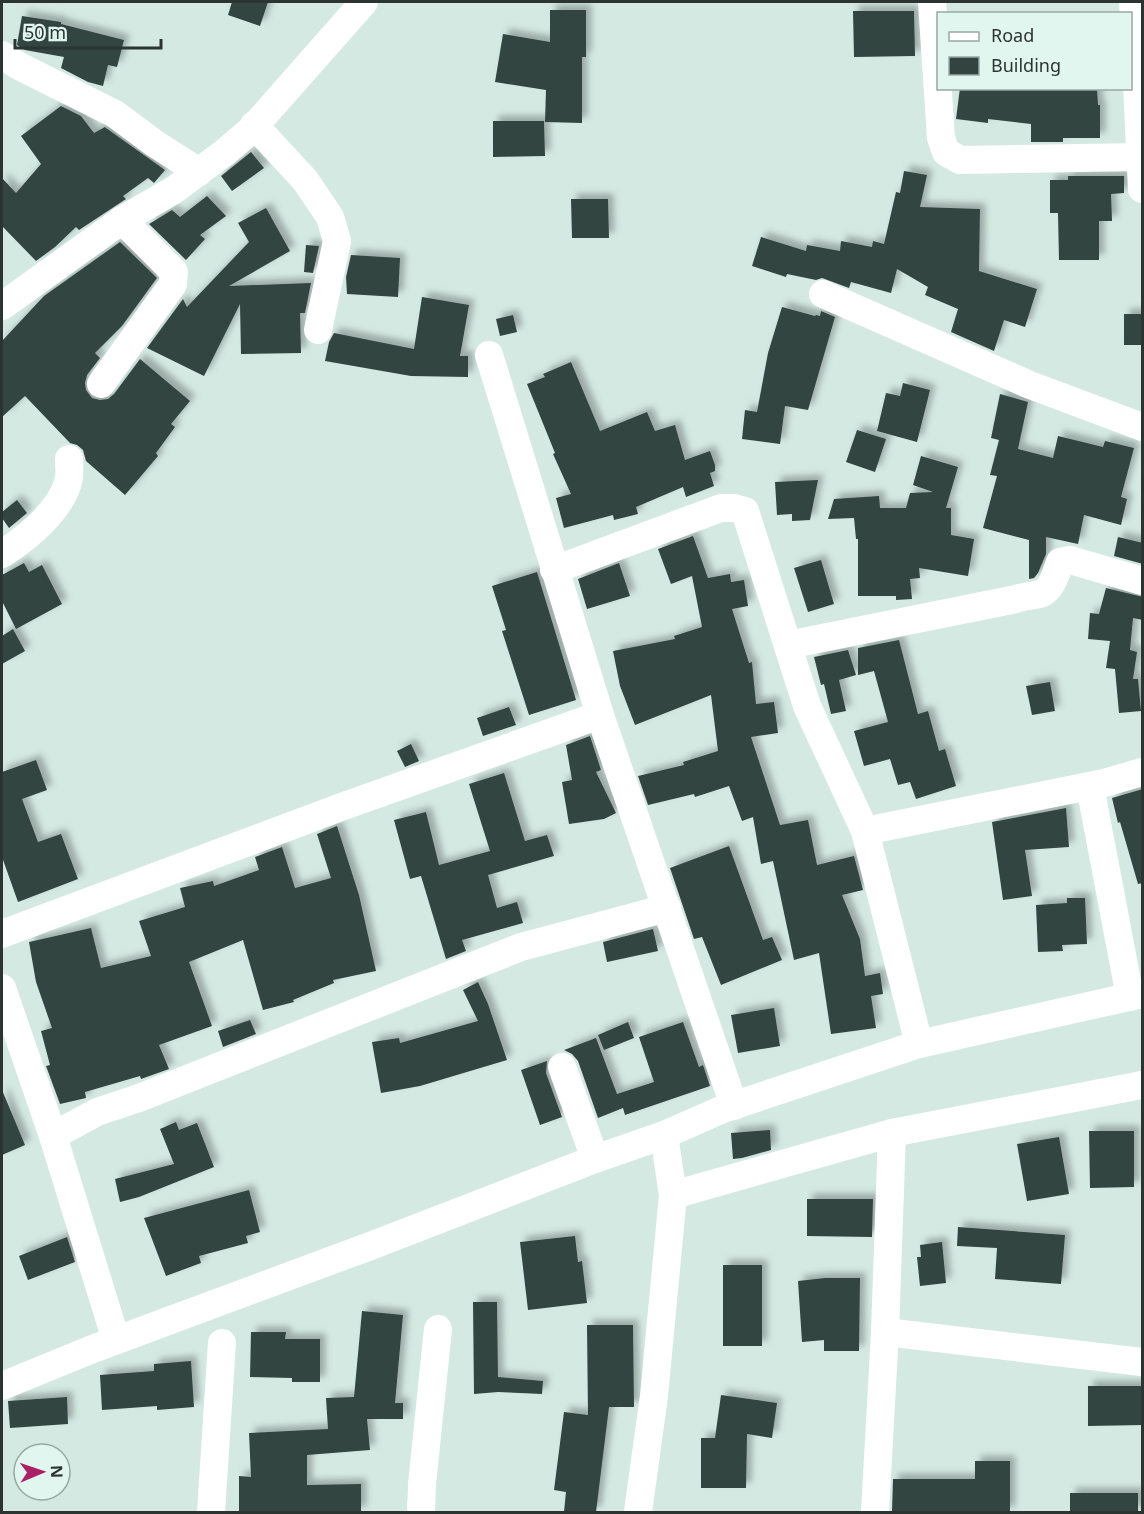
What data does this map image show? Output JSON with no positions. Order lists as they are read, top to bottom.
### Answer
{
  "legend": ["Road", "Building"],
  "scale_bar": "50 m",
  "north": "right"
}
